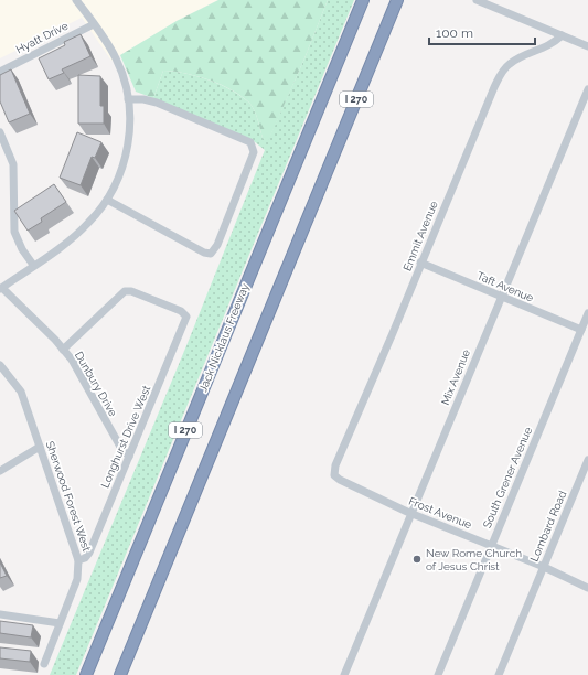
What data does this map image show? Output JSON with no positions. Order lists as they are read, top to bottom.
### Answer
{
  "streets": {
    "highway": ["I 270", "Jack Nicklaus Freeway"],
    "street": [
      "Hyatt Drive",
      "Emmit Avenue",
      "Taft Avenue",
      "Mix Avenue",
      "Dunbury Drive",
      "Longhurst Drive West",
      "South Grener Avenue",
      "Sherwood Forest West",
      "Frost Avenue",
      "Lombard Road"
    ]
  },
  "crossings": [
    ["Emmit Avenue", "Taft Avenue"],
    ["Emmit Avenue", "Frost Avenue"],
    ["Taft Avenue", "Mix Avenue"],
    ["Taft Avenue", "South Grener Avenue"],
    ["Mix Avenue", "Frost Avenue"],
    ["Dunbury Drive", "Longhurst Drive West"],
    ["Longhurst Drive West", "Sherwood Forest West"],
    ["South Grener Avenue", "Frost Avenue"],
    ["Frost Avenue", "Lombard Road"]
  ],
  "places": ["New Rome Church of Jesus Christ"],
  "scale_bar": "100 m"
}
